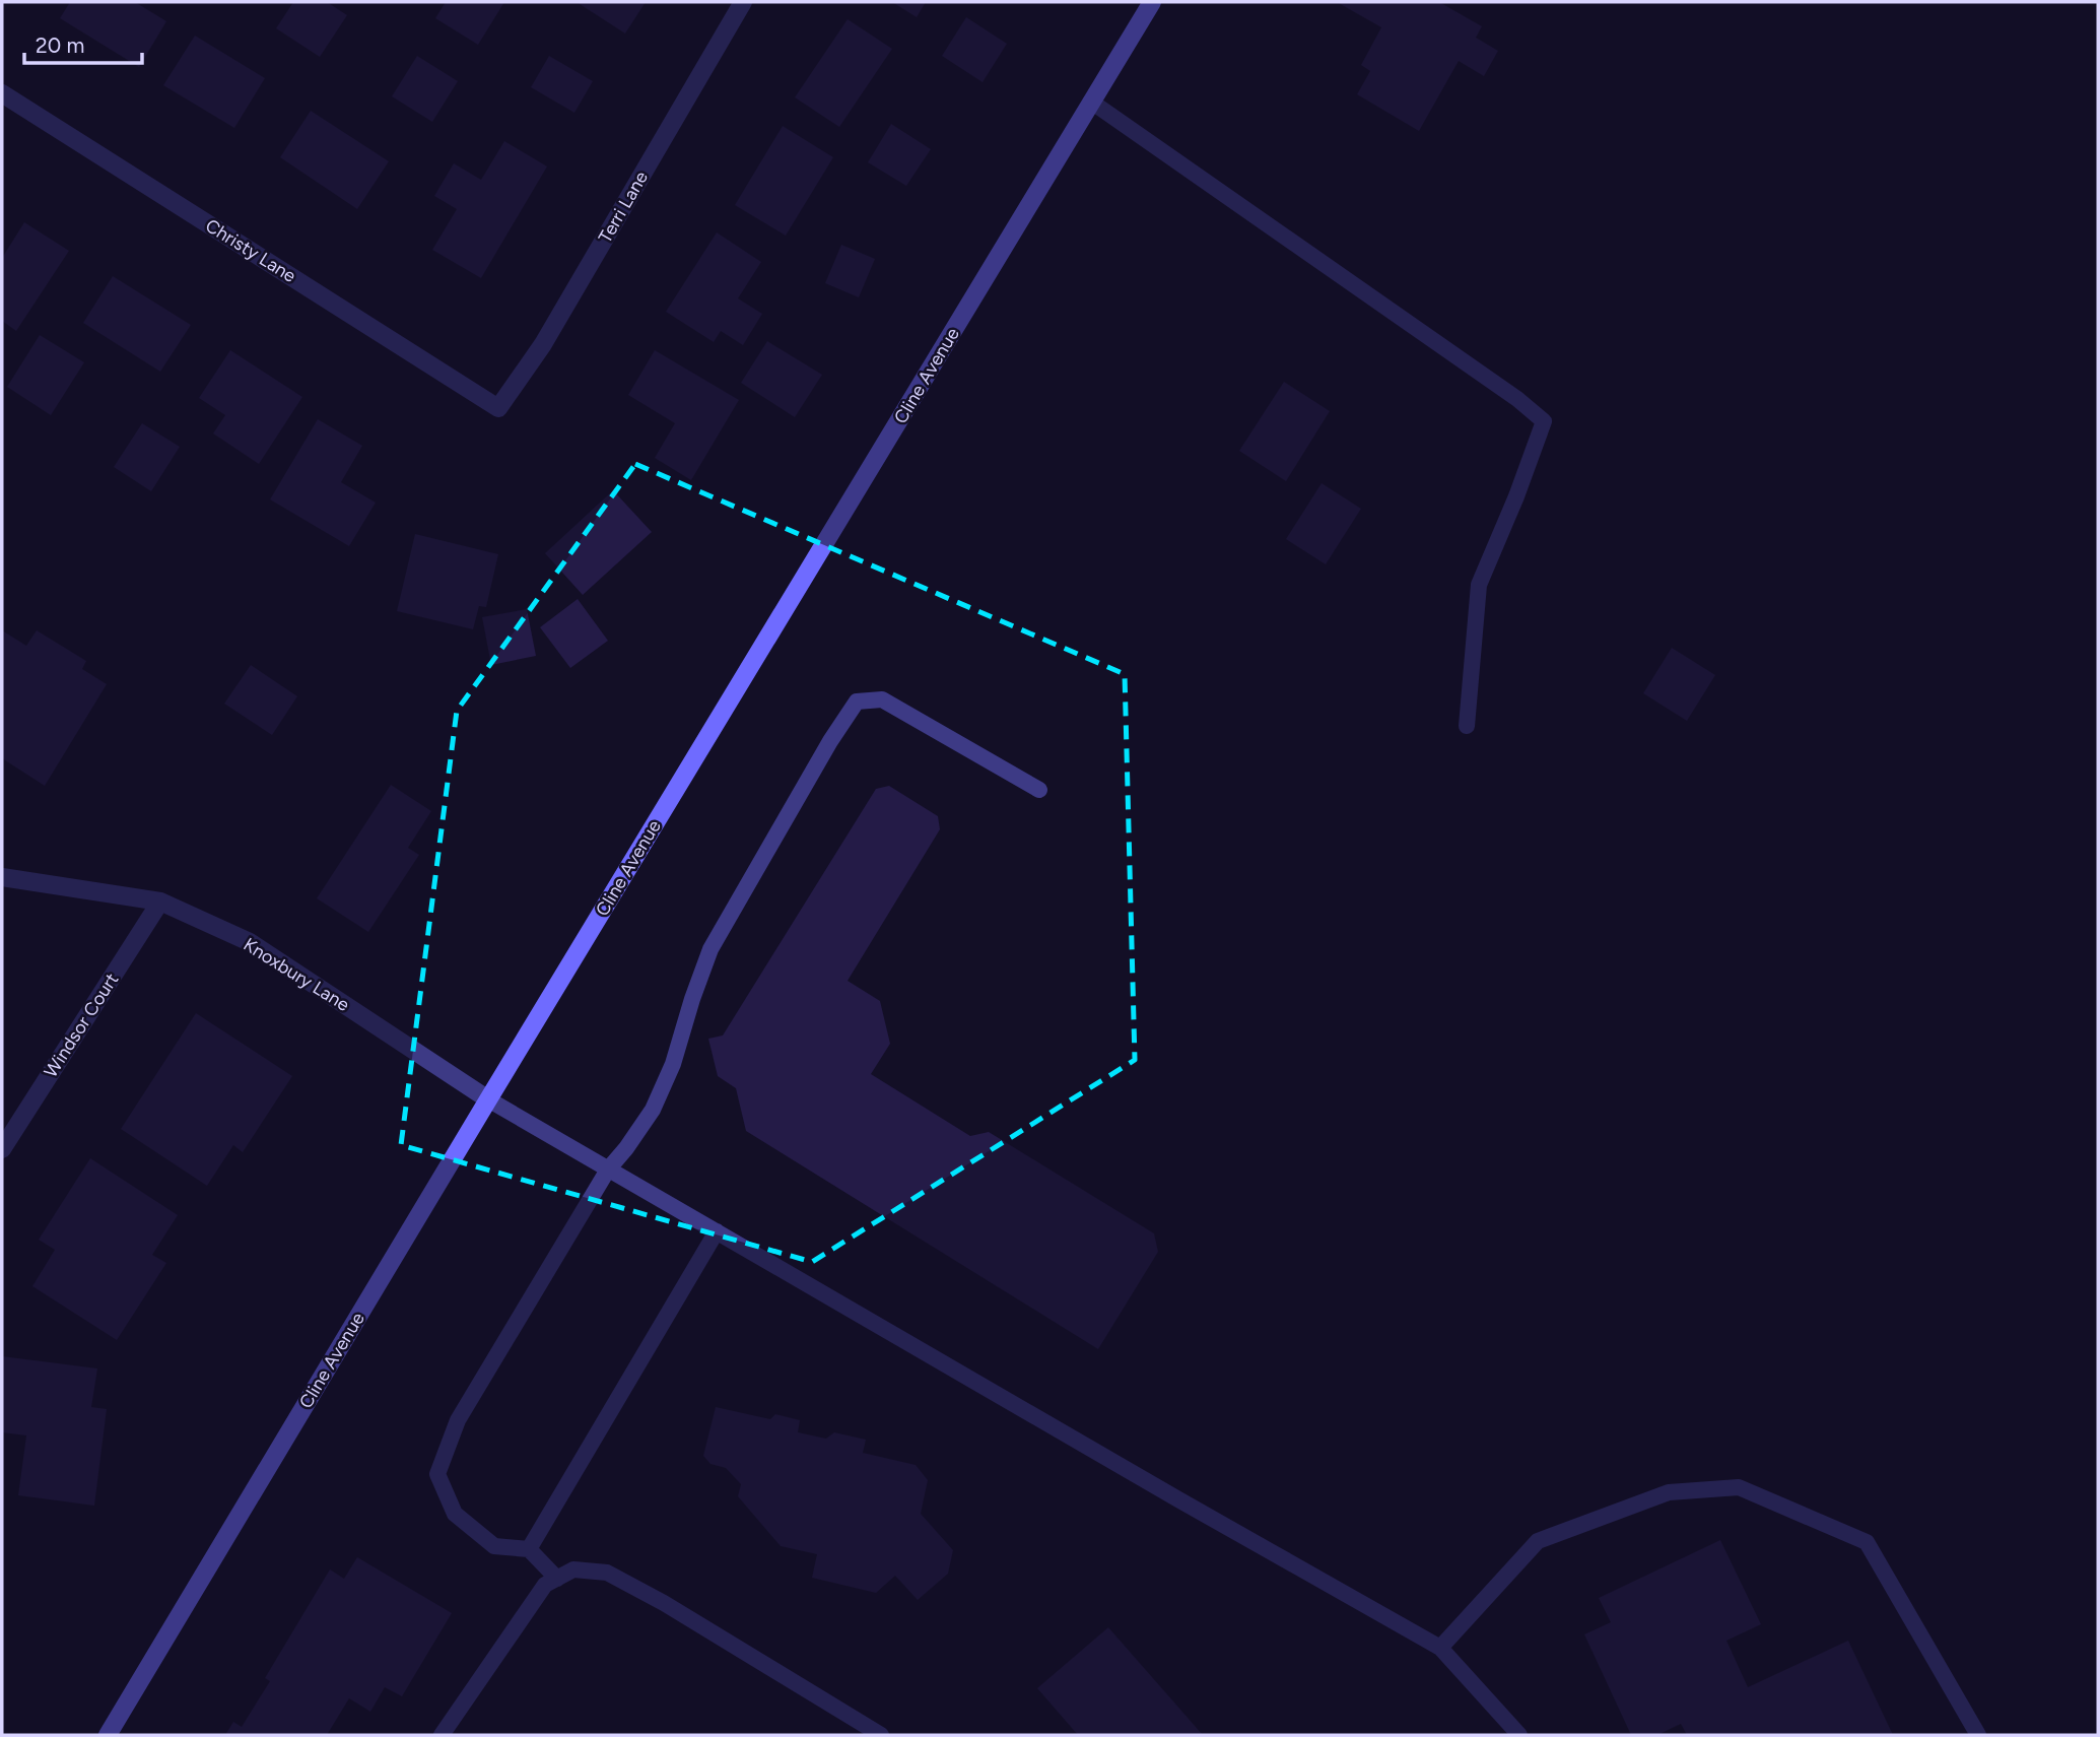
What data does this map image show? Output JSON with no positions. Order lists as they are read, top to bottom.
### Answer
{
  "streets": {
    "street": [
      "Terri Lane",
      "Christy Lane",
      "Cline Avenue",
      "Knoxbury Lane",
      "Windsor Court"
    ]
  },
  "crossings": [
    ["Terri Lane", "Christy Lane"],
    ["Cline Avenue", "Knoxbury Lane"],
    ["Knoxbury Lane", "Windsor Court"]
  ],
  "scale_bar": "20 m"
}
